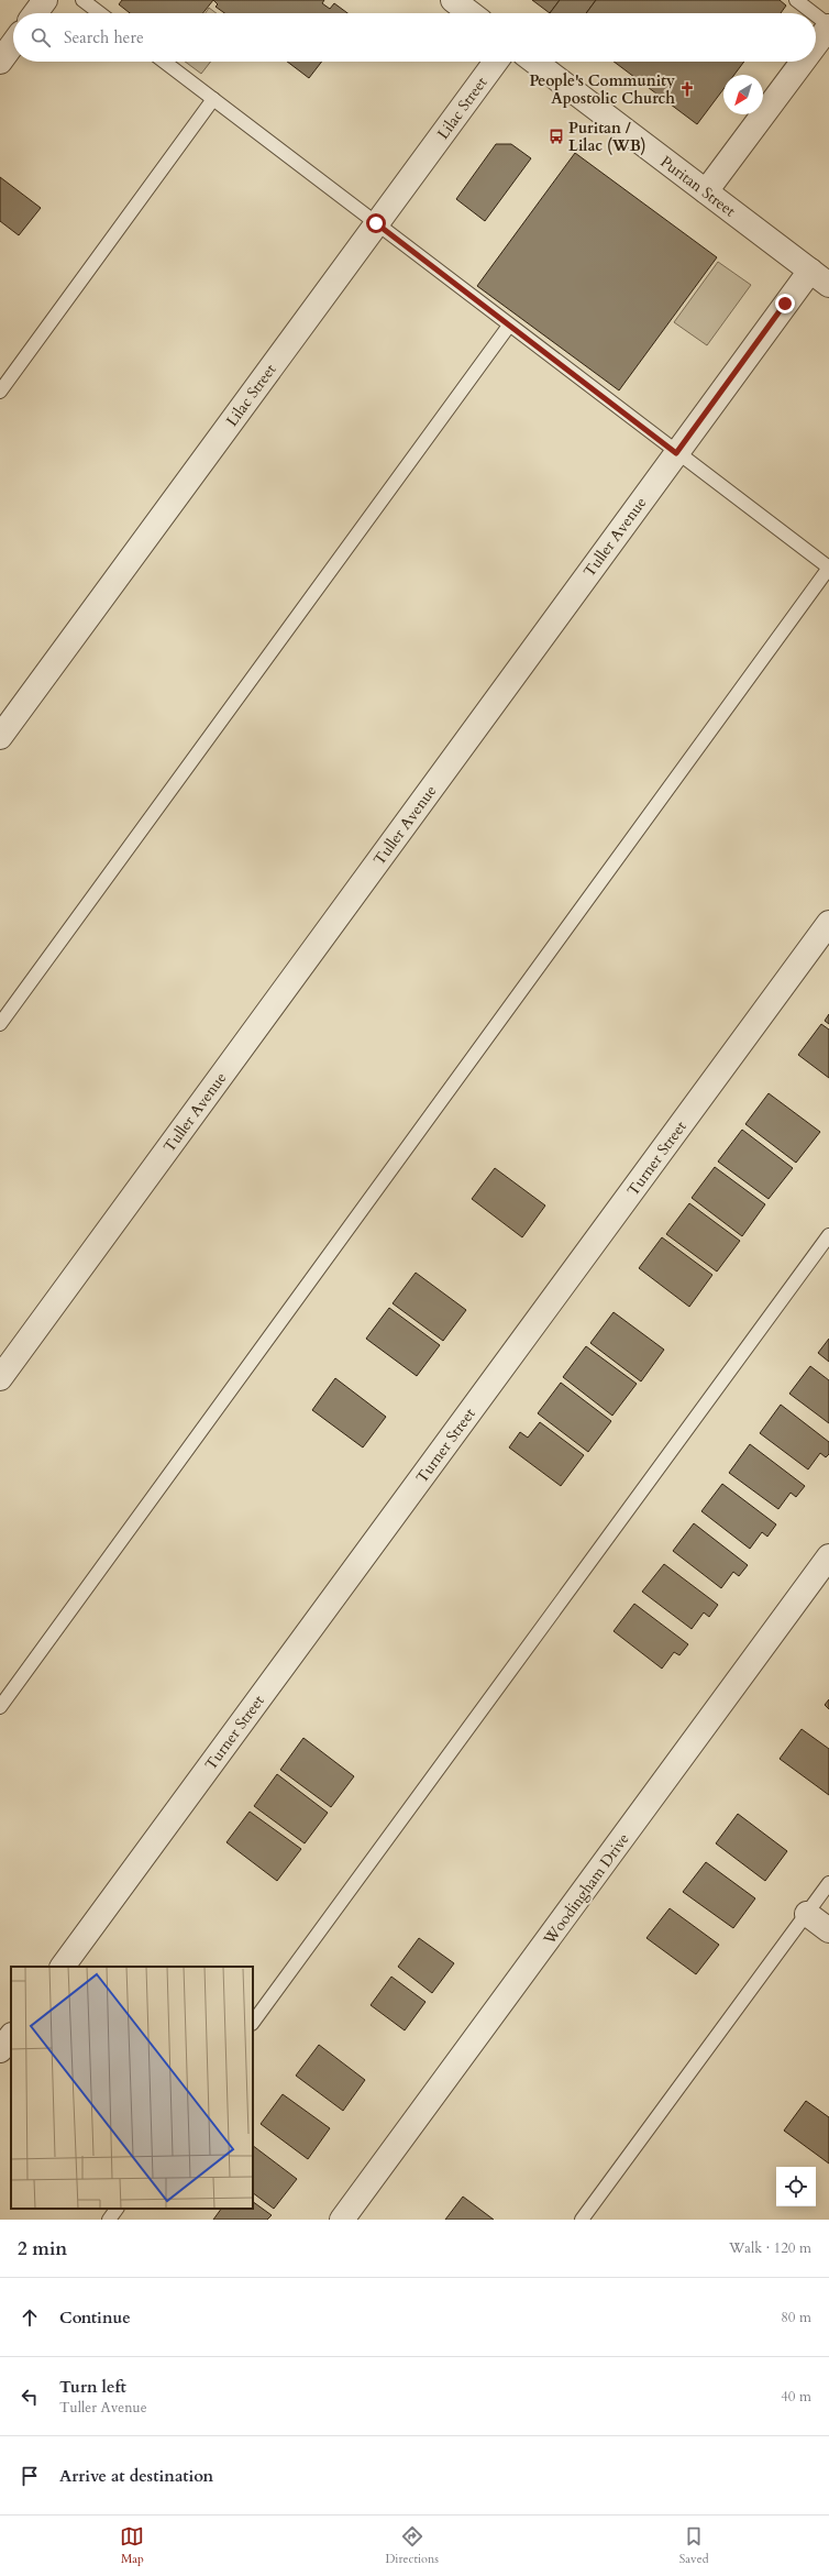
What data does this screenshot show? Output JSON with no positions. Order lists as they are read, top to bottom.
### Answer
{
  "streets": {
    "street": [
      "Lilac Street",
      "Puritan Street",
      "Tuller Avenue",
      "Turner Street",
      "Woodingham Drive"
    ]
  },
  "crossings": [
    ["Puritan Street", "Tuller Avenue"]
  ],
  "places": {
    "church": ["People's Community Apostolic Church"],
    "bus stop": ["Puritan / Lilac (WB)"]
  },
  "north": "bottom left",
  "page": {
    "search": "Search here",
    "heading": ["2 min", "Walk · 120 m"],
    "list": [
      ["Continue", "80 m"],
      ["Turn left", "Tuller Avenue", "40 m"],
      "Arrive at destination"
    ],
    "nav": ["Map", "Directions", "Saved"]
  }
}
